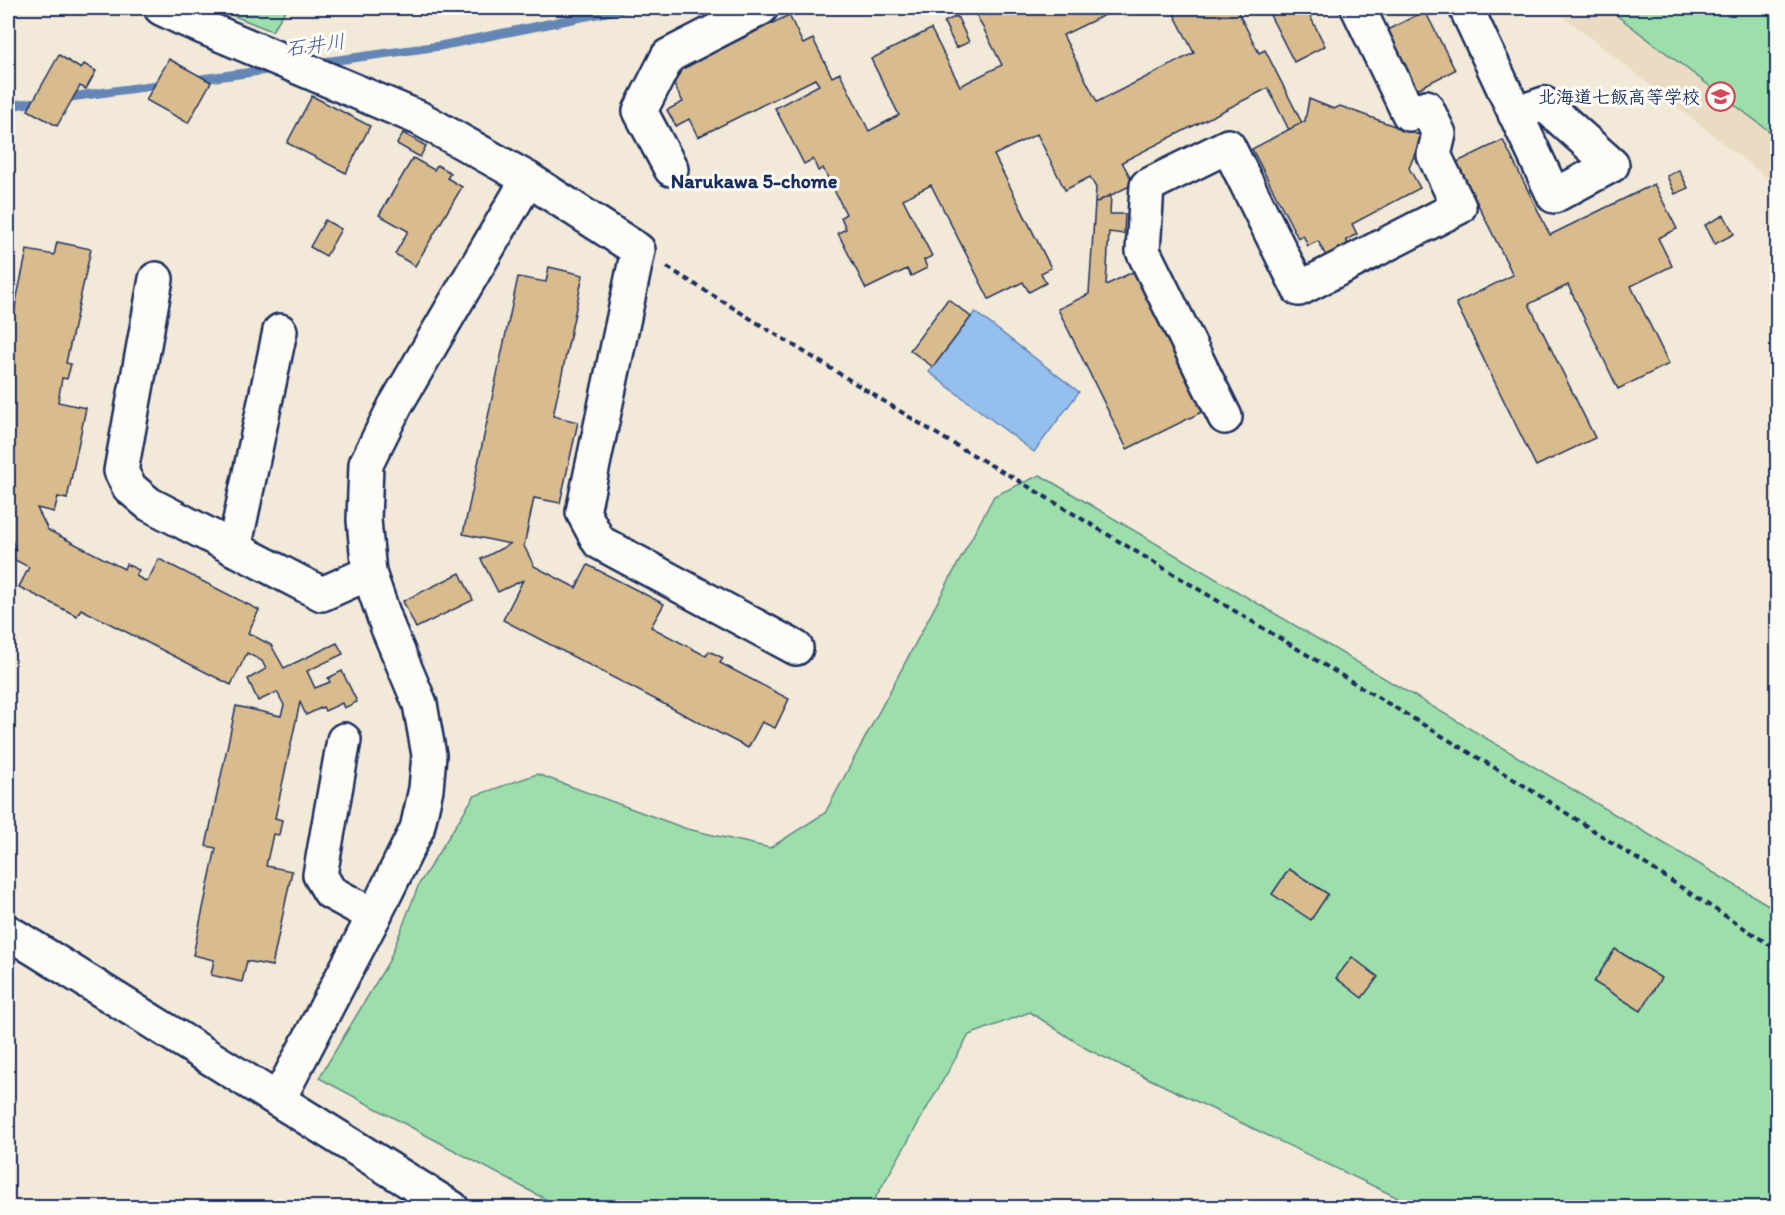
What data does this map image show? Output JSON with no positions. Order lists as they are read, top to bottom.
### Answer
{
  "districts": ["Narukawa 5-chome"],
  "water": ["石井川"],
  "places": {
    "school or university": ["北海道七飯高等学校"]
  }
}
